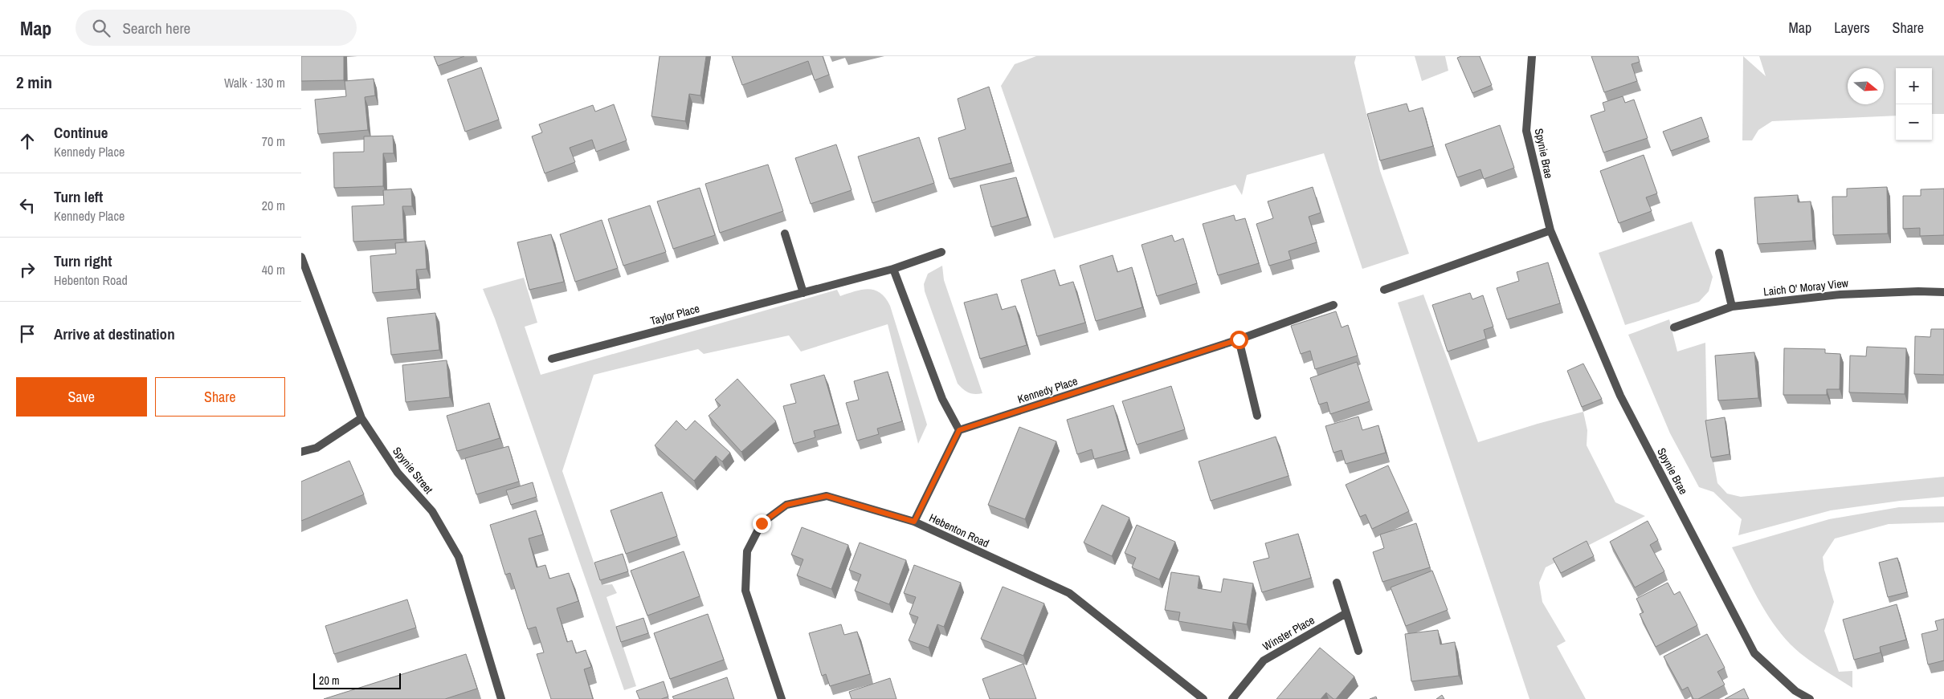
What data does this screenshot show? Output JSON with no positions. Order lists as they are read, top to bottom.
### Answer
{
  "streets": {
    "street": [
      "Spynie Brae",
      "Laich O' Moray View",
      "Taylor Place",
      "Kennedy Place",
      "Spynie Street",
      "Hebenton Road",
      "Winster Place"
    ]
  },
  "scale_bar": "20 m",
  "north": "right",
  "page": {
    "header": "Map",
    "search": "Search here",
    "nav": ["Map", "Layers", "Share"],
    "heading": ["2 min", "Walk · 130 m"],
    "map_buttons": ["+", "−"],
    "list": [
      ["Continue", "Kennedy Place", "70 m"],
      ["Turn left", "Kennedy Place", "20 m"],
      ["Turn right", "Hebenton Road", "40 m"],
      "Arrive at destination"
    ],
    "buttons": ["Save", "Share"],
    "scale": "20 m"
  }
}
